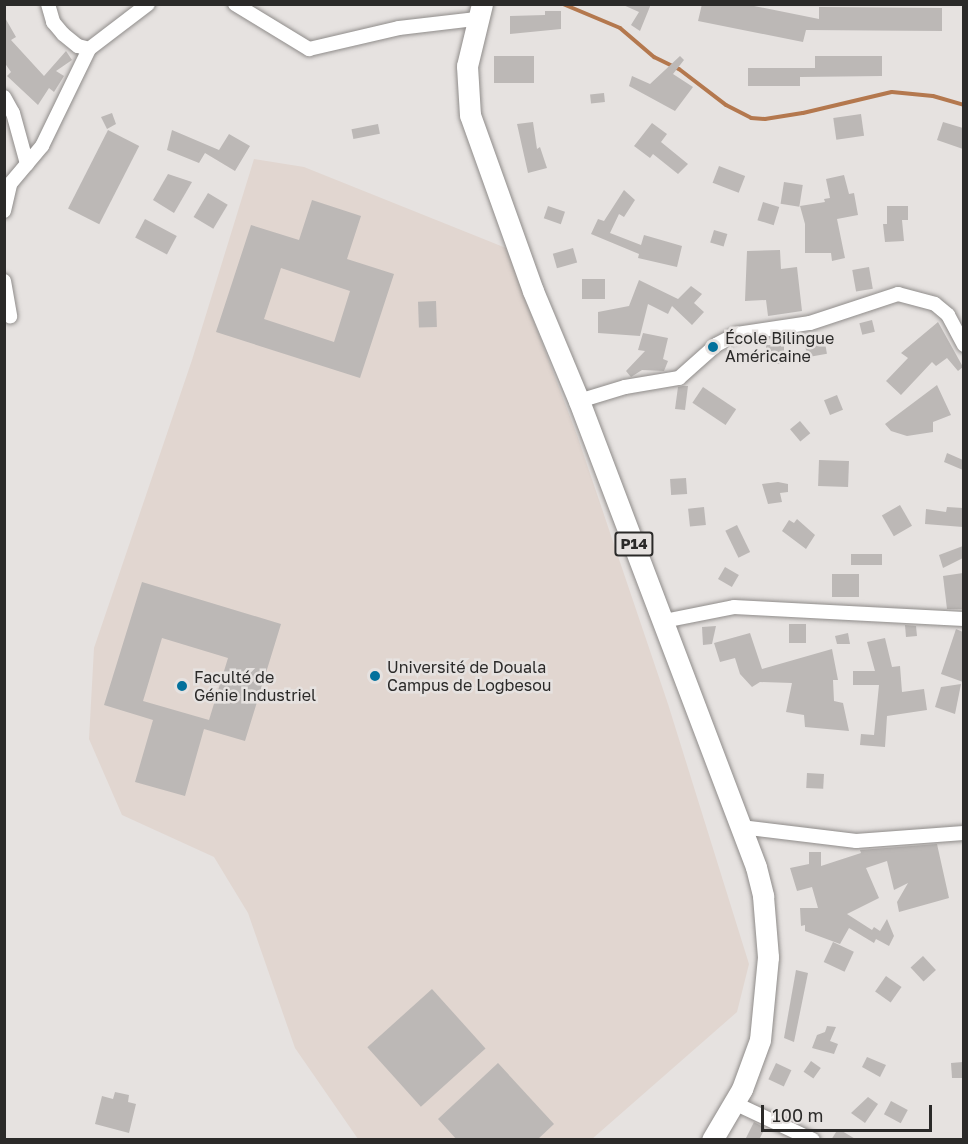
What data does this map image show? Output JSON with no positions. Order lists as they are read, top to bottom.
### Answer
{
  "streets": {
    "main road": ["P14"]
  },
  "places": ["École Bilingue Américaine", "Université de Douala Campus de Logbesou", "Faculté de Génie Industriel"],
  "scale_bar": "100 m"
}
